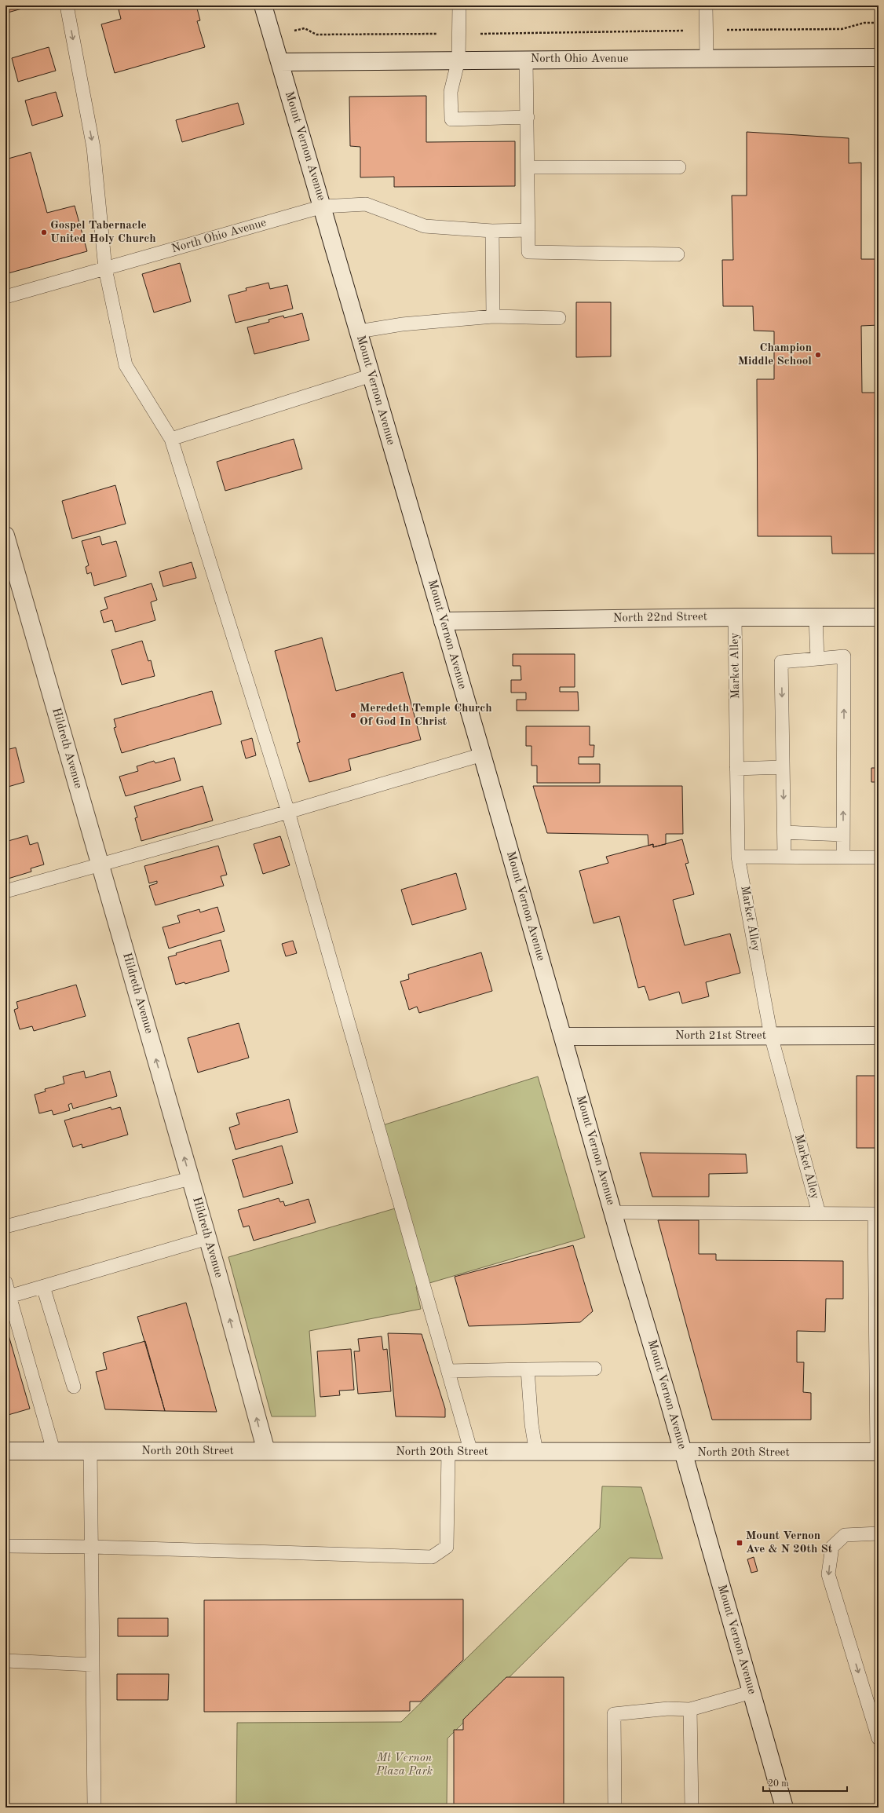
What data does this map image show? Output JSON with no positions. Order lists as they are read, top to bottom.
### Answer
{
  "streets": {
    "street": [
      "North Ohio Avenue",
      "Mount Vernon Avenue",
      "North 22nd Street",
      "Hildreth Avenue",
      "North 21st Street",
      "North 20th Street"
    ],
    "lane": ["Market Alley"]
  },
  "crossings": [
    ["North Ohio Avenue", "Mount Vernon Avenue"],
    ["Mount Vernon Avenue", "North 22nd Street"],
    ["Mount Vernon Avenue", "North 21st Street"],
    ["Mount Vernon Avenue", "North 20th Street"],
    ["North 22nd Street", "Market Alley"],
    ["Market Alley", "North 21st Street"],
    ["Hildreth Avenue", "North 20th Street"]
  ],
  "one_way": ["Hildreth Avenue"],
  "parks": ["Mt Vernon Plaza Park"],
  "places": {
    "other": ["Gospel Tabernacle United Holy Church", "Champion Middle School", "Meredeth Temple Church Of God In Christ"],
    "transit": ["Mount Vernon Ave & N 20th St"]
  },
  "scale_bar": "20 m"
}
